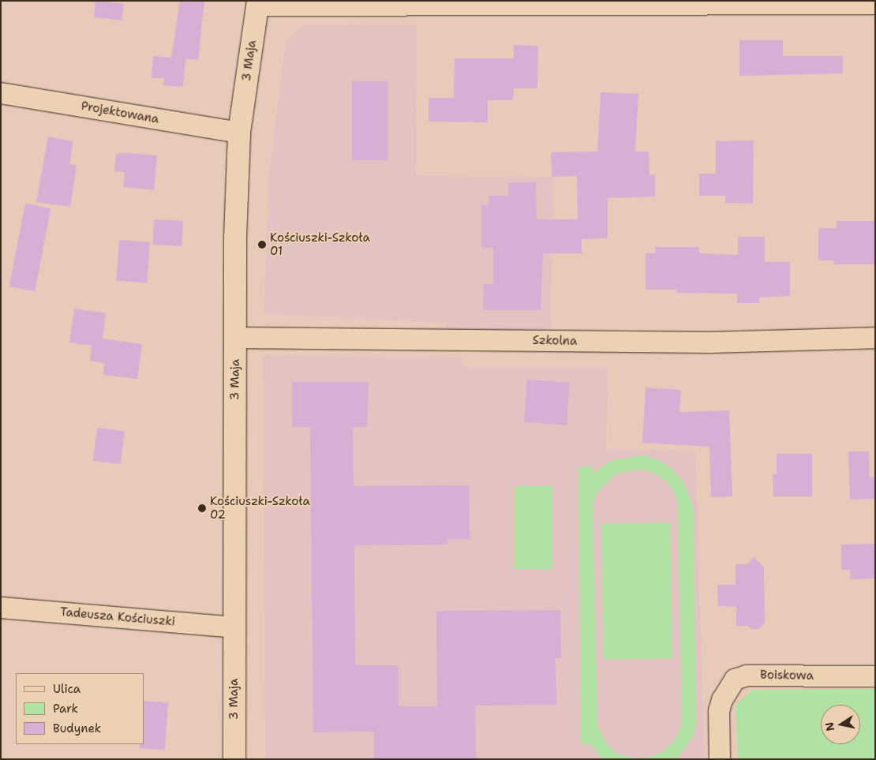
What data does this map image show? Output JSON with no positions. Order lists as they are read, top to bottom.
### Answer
{
  "streets": {
    "street": [
      "3 Maja",
      "Projektowana",
      "Szkolna",
      "Tadeusza Kościuszki",
      "Boiskowa"
    ]
  },
  "crossings": [
    ["3 Maja", "Projektowana"],
    ["3 Maja", "Szkolna"],
    ["3 Maja", "Tadeusza Kościuszki"]
  ],
  "places": ["Kościuszki-Szkoła 01", "Kościuszki-Szkoła 02"],
  "legend": ["Ulica", "Park", "Budynek"],
  "north": "left"
}
